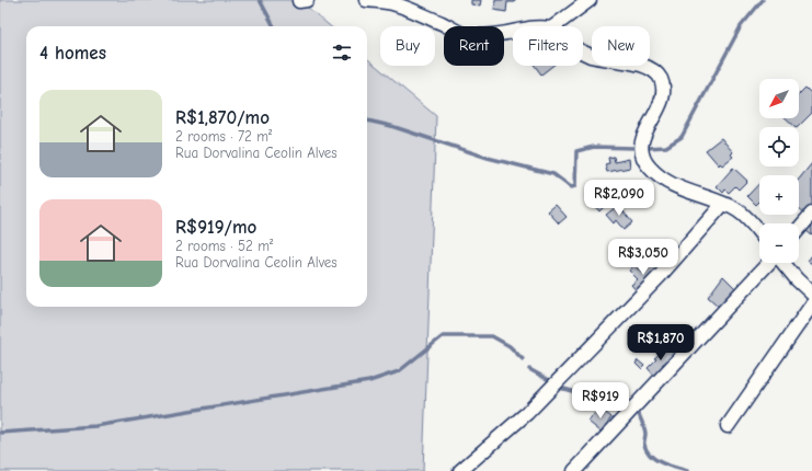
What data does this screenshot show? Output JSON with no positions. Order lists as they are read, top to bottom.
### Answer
{
  "north": "bottom left",
  "page": {
    "chip": [
      "Buy",
      "Rent",
      "Filters",
      "New"
    ],
    "heading": "4 homes",
    "map_buttons": ["+", "−"],
    "list": [
      {
        "name": "R$1,870/mo",
        "note": "2 rooms · 72 m² · Rua Dorvalina Ceolin Alves"
      },
      {
        "name": "R$919/mo",
        "note": "2 rooms · 52 m² · Rua Dorvalina Ceolin Alves"
      }
    ],
    "price": [
      "R$2,090",
      "R$3,050",
      "R$1,870",
      "R$919"
    ]
  }
}
